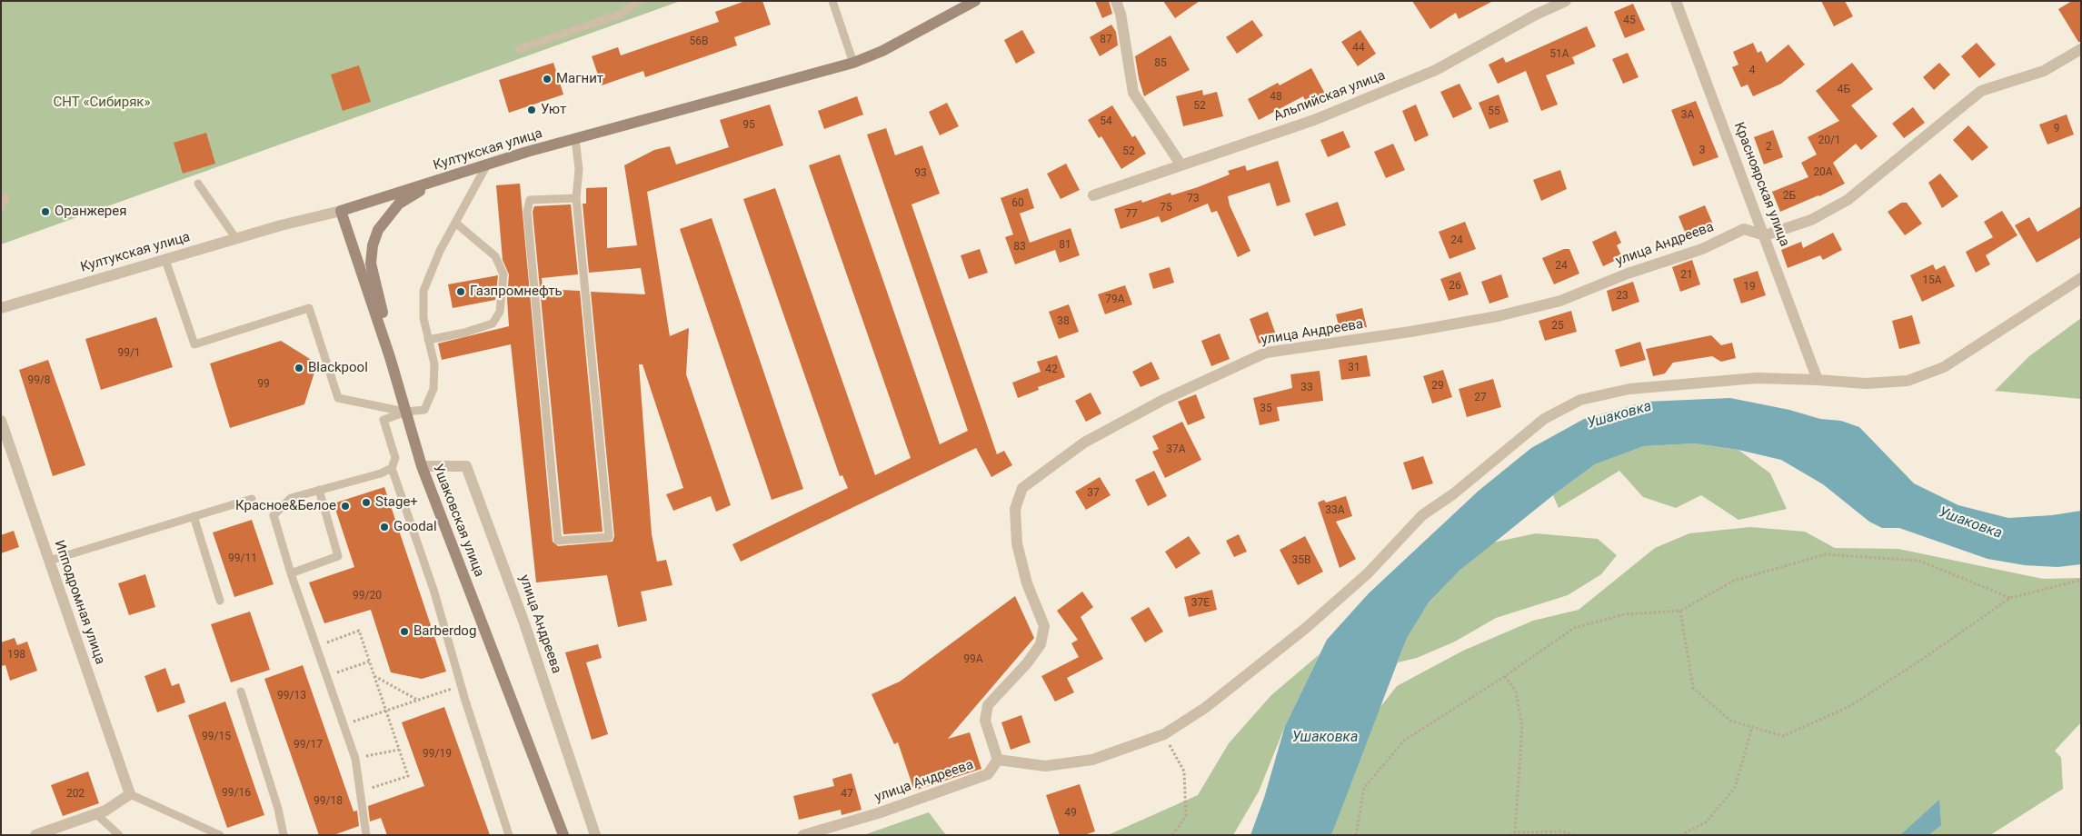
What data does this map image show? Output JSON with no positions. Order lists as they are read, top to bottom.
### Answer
{
  "streets": {
    "main road": ["Култукская улица", "Ушаковская улица"],
    "street": [
      "Альпийская улица",
      "Красноярская улица",
      "улица Андреева",
      "Ипподромная улица"
    ]
  },
  "crossings": [
    ["Култукская улица", "Ушаковская улица"],
    ["Красноярская улица", "улица Андреева"],
    ["улица Андреева", "Ушаковская улица"]
  ],
  "water": ["Ушаковка"],
  "parks": ["СНТ «Сибиряк»"],
  "places": [
    "Магнит",
    "Уют",
    "Оранжерея",
    "Газпромнефть",
    "Blackpool",
    "Stage+",
    "Красное&Белое",
    "Goodal",
    "Barberdog"
  ],
  "house_numbers": [
    "45",
    "87",
    "56В",
    "44",
    "51А",
    "85",
    "4",
    "4Б",
    "48",
    "52",
    "55",
    "3А",
    "54",
    "95",
    "9",
    "20/1",
    "2",
    "3",
    "52",
    "20А",
    "93",
    "2Б",
    "73",
    "60",
    "75",
    "77",
    "24",
    "81",
    "83",
    "24",
    "21",
    "15А",
    "26",
    "19",
    "23",
    "79А",
    "38",
    "25",
    "99/1",
    "31",
    "42",
    "99/8",
    "99",
    "29",
    "33",
    "27",
    "35",
    "37А",
    "37",
    "33А",
    "99/11",
    "35В",
    "99/20",
    "37Е",
    "198",
    "99А",
    "99/13",
    "99/15",
    "99/17",
    "99/19",
    "99/16",
    "202",
    "47",
    "99/18",
    "49"
  ]
}
